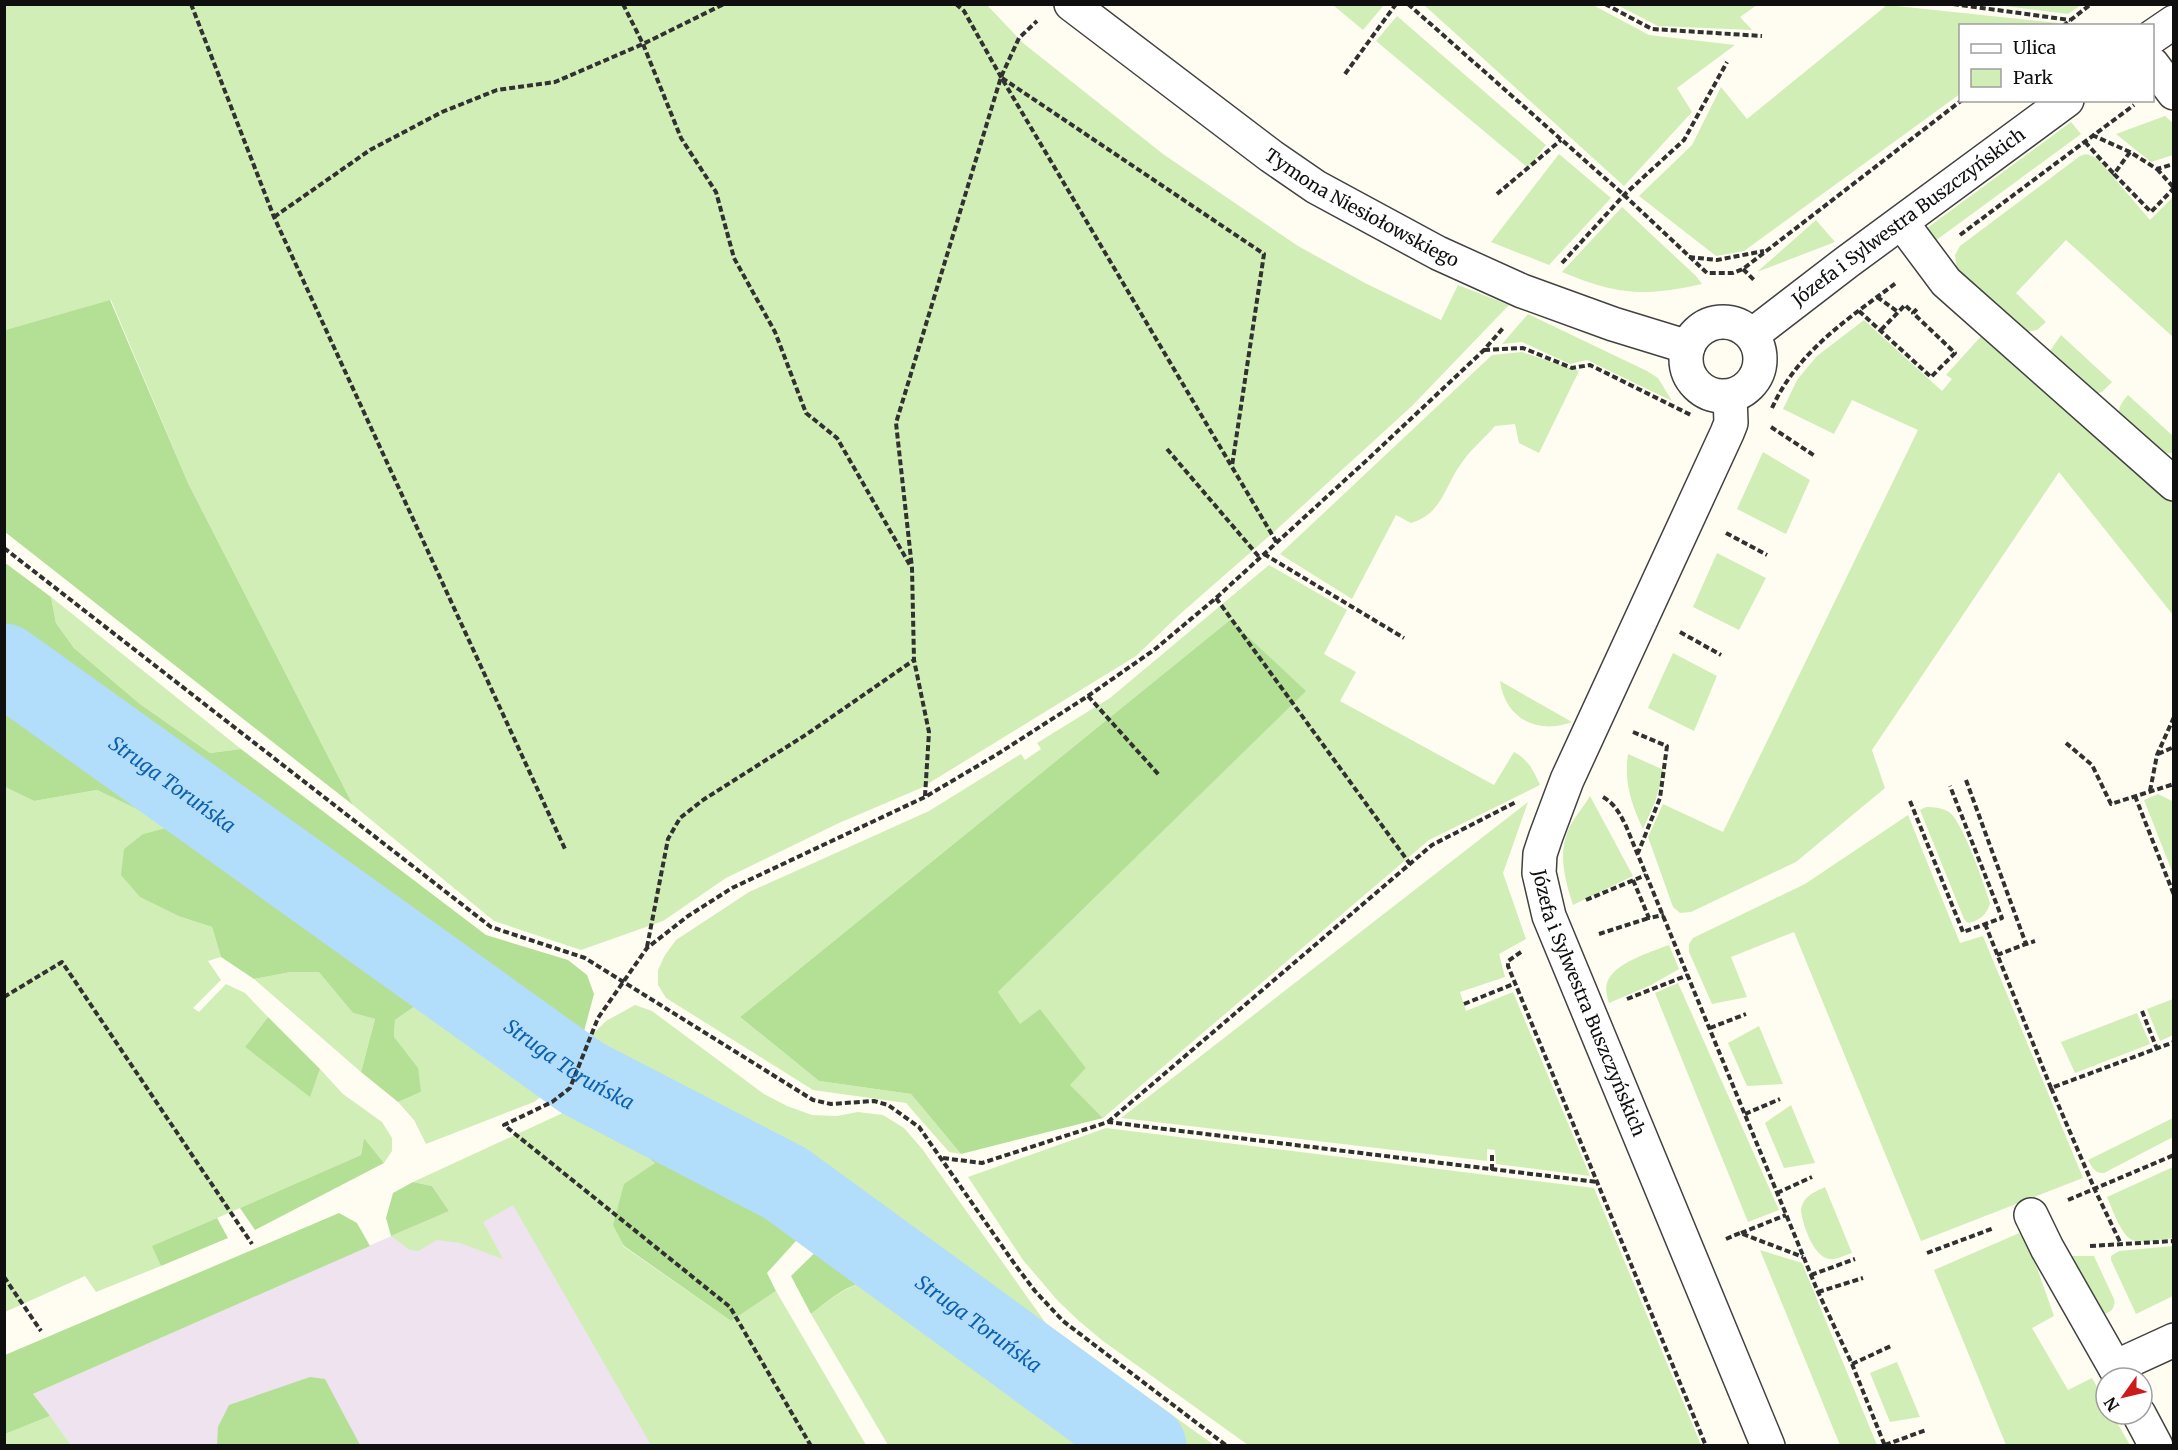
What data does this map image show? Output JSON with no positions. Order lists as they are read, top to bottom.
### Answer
{
  "streets": {
    "street": ["Tymona Niesiołowskiego", "Józefa i Sylwestra Buszczyńskich"]
  },
  "crossings": [
    ["Tymona Niesiołowskiego", "Józefa i Sylwestra Buszczyńskich"]
  ],
  "water": ["Struga Toruńska"],
  "legend": ["Ulica", "Park"],
  "north": "bottom left"
}
